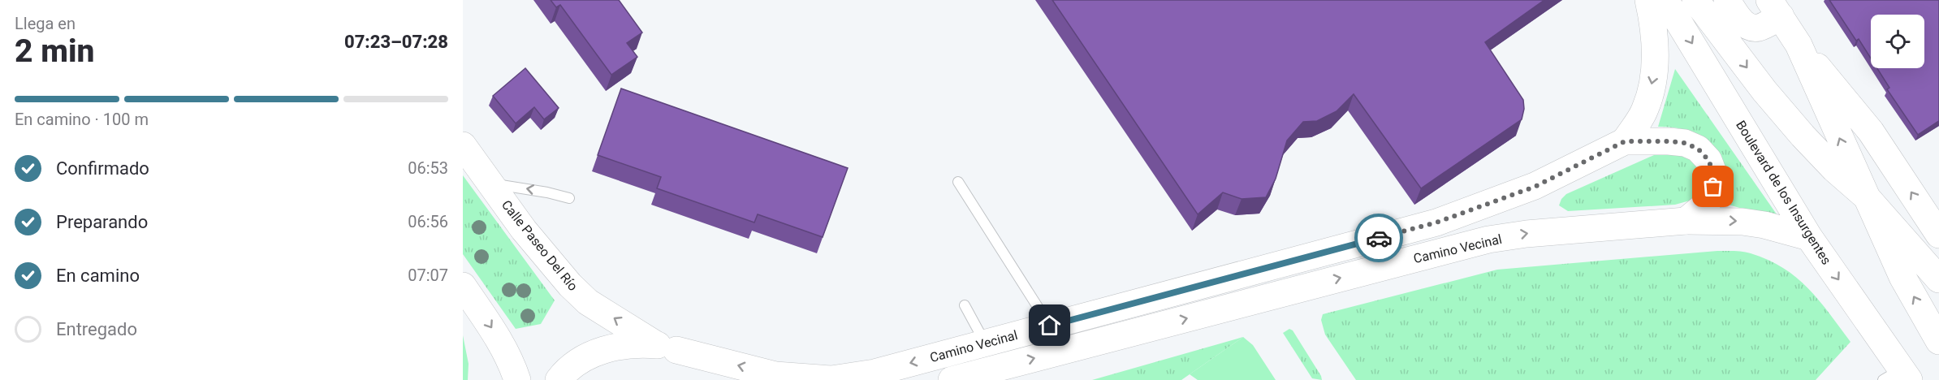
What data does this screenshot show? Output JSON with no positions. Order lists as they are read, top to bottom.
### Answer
{
  "streets": {
    "main road": ["Boulevard de los Insurgentes", "Calle Paseo Del Río", "Camino Vecinal"]
  },
  "crossings": [
    ["Boulevard de los Insurgentes", "Camino Vecinal"],
    ["Calle Paseo Del Río", "Camino Vecinal"]
  ],
  "page": {
    "heading": ["2 min", "Llega en", "07:23–07:28"],
    "bar": "En camino · 100 m",
    "list": [
      ["Confirmado", "06:53"],
      ["Preparando", "06:56"],
      ["En camino", "07:07"],
      "Entregado"
    ]
  }
}
